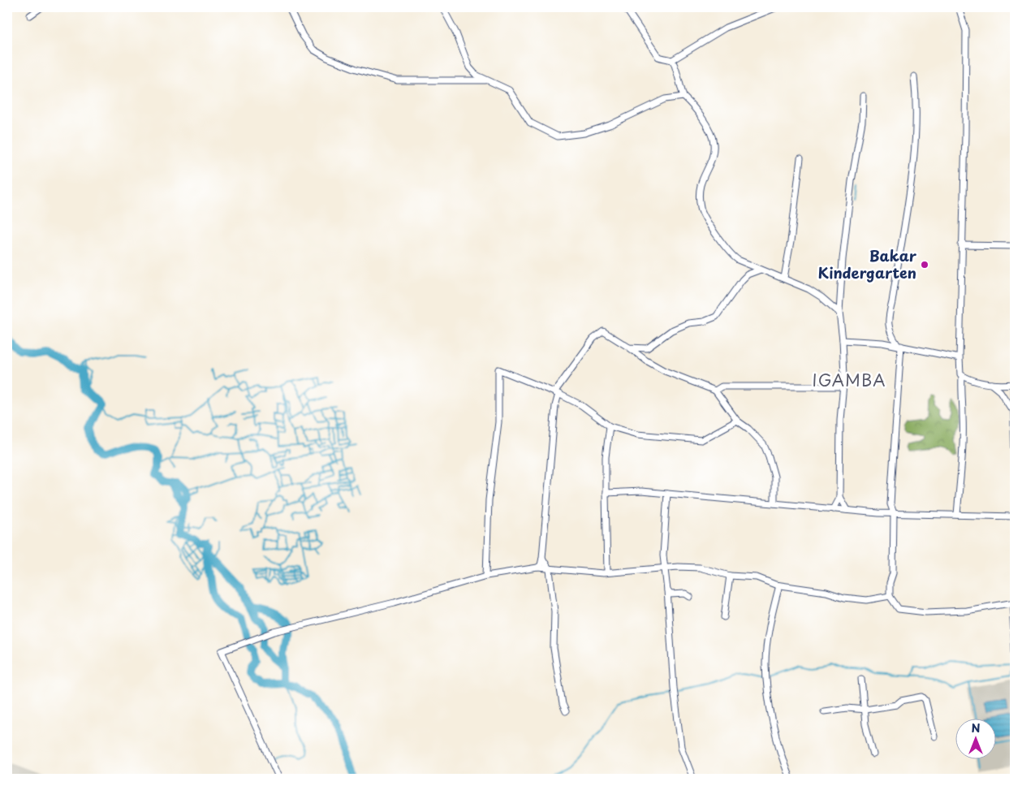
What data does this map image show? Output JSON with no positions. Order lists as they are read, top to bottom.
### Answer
{
  "districts": ["IGAMBA"],
  "places": ["Bakar Kindergarten"],
  "north": "top"
}
